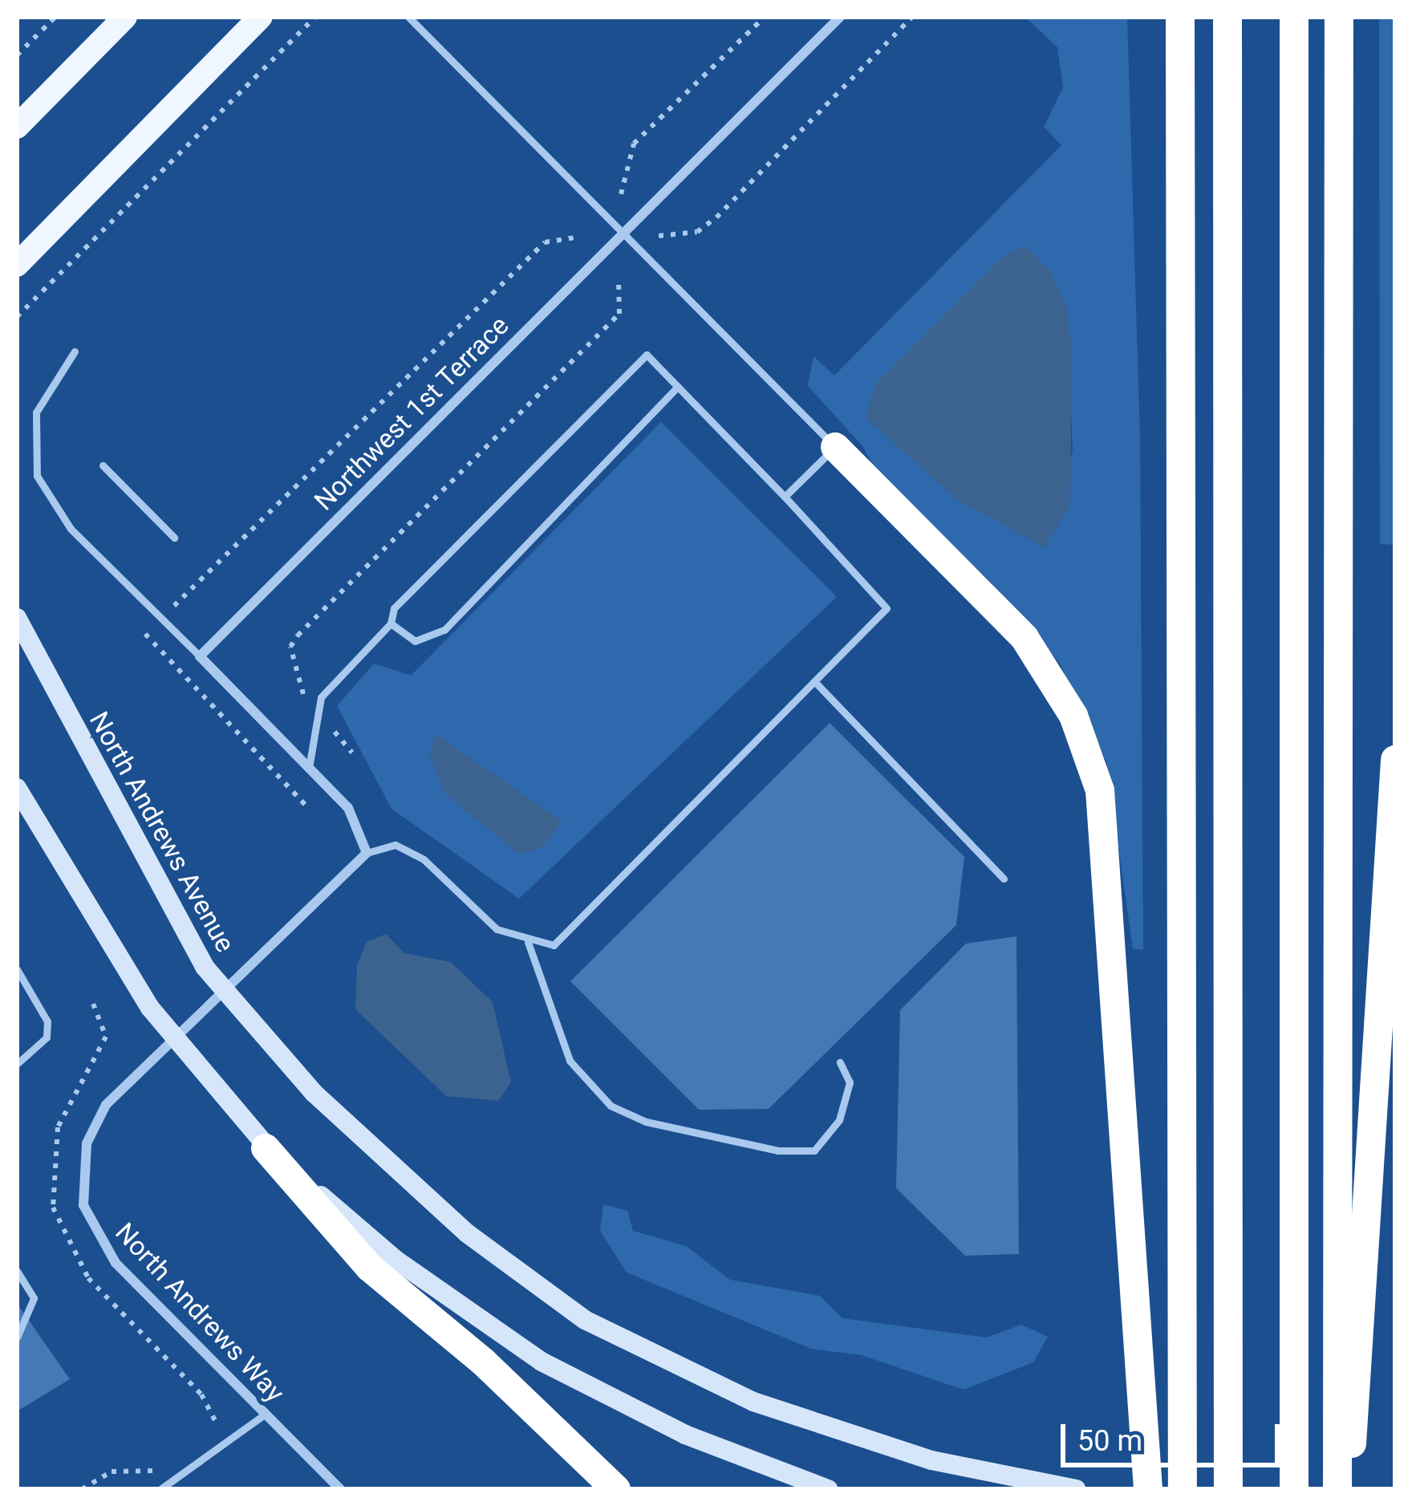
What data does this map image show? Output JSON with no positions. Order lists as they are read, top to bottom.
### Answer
{
  "streets": {
    "main road": ["North Andrews Avenue"],
    "street": ["Northwest 1st Terrace", "North Andrews Way"]
  },
  "crossings": [
    ["North Andrews Avenue", "North Andrews Way"]
  ],
  "scale_bar": "50 m"
}
